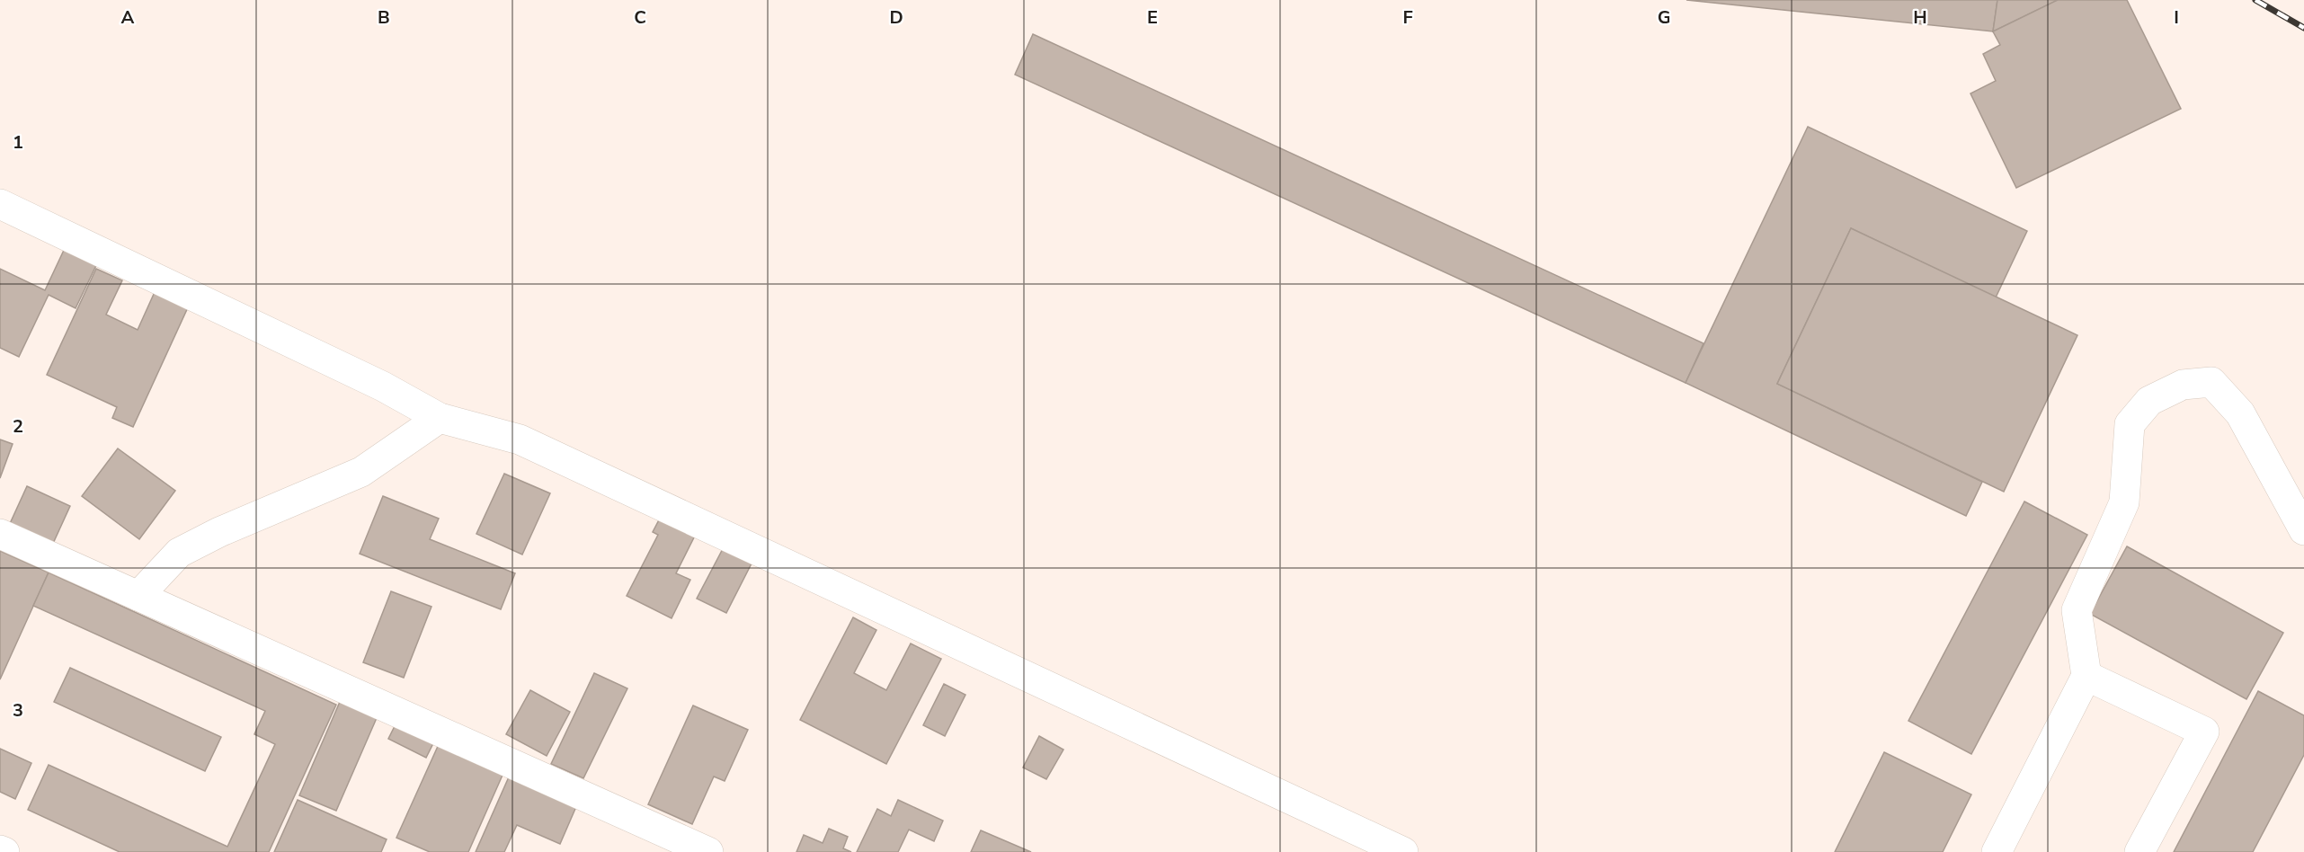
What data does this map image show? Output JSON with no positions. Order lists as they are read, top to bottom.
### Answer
{
  "grid": {
    "columns": [
      "A",
      "B",
      "C",
      "D",
      "E",
      "F",
      "G",
      "H",
      "I"
    ],
    "rows": ["1", "2", "3"]
  }
}
